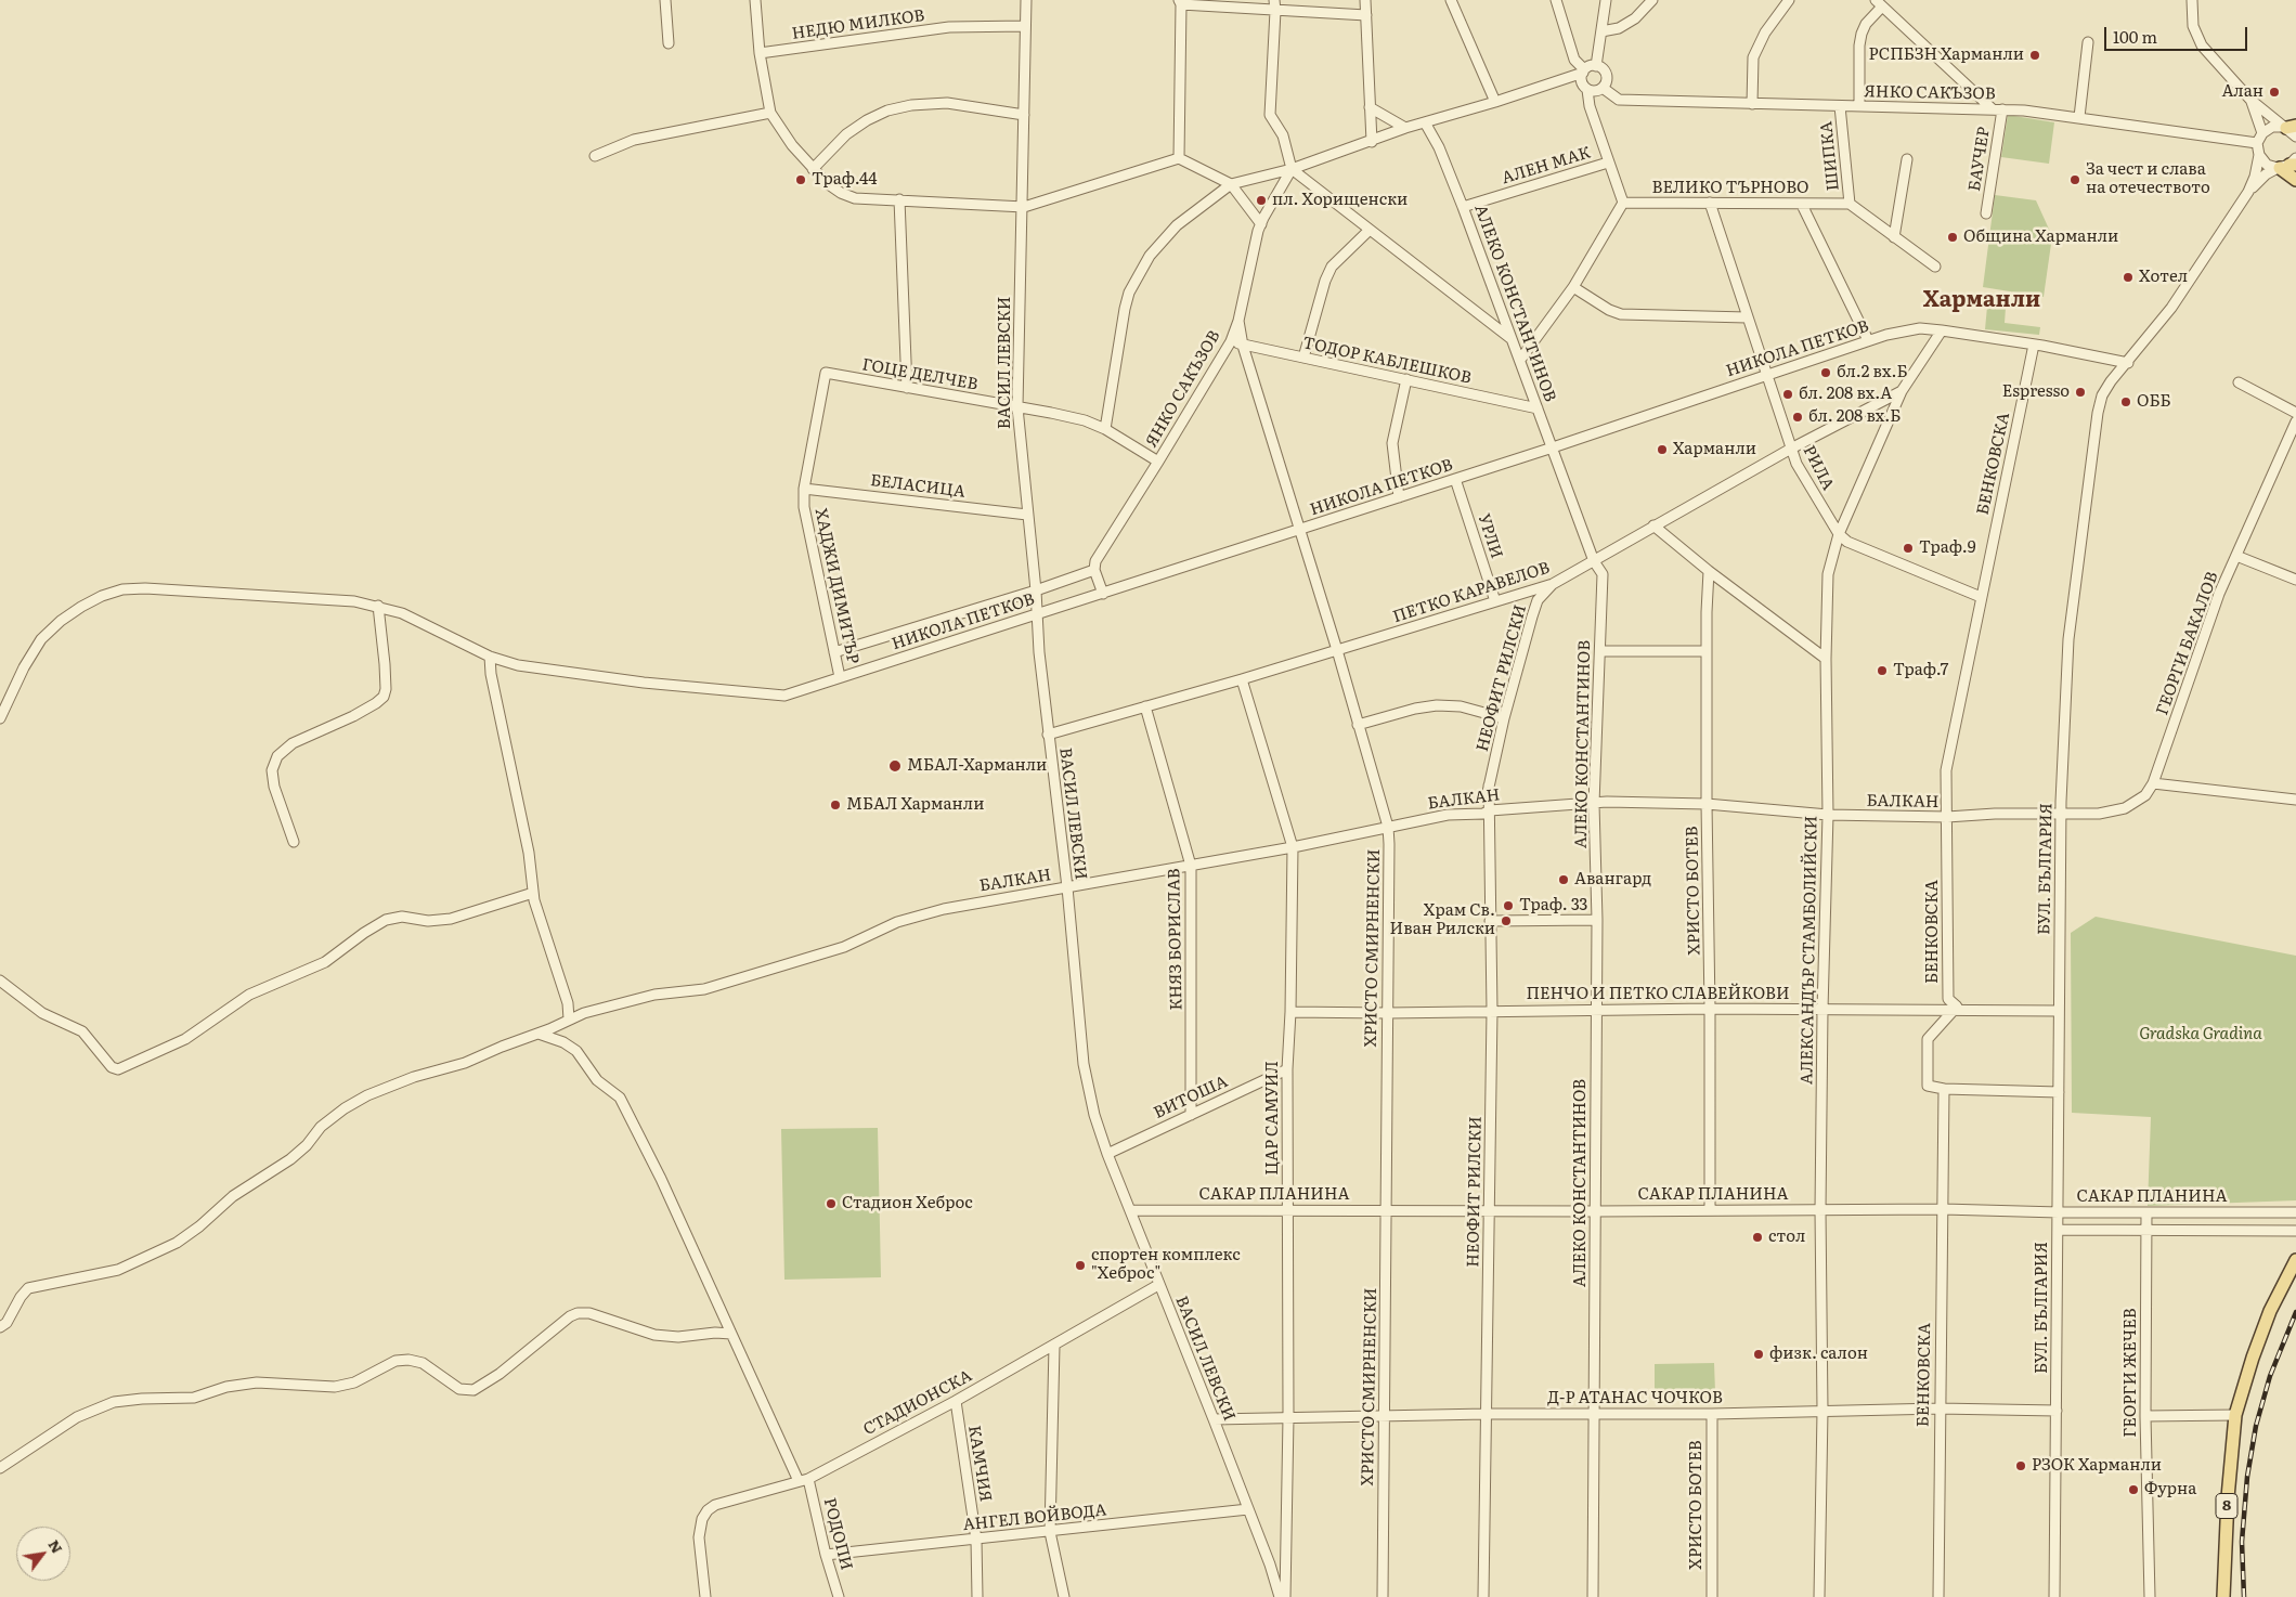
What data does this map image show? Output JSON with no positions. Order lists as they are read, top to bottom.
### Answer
{
  "streets": {
    "main road": ["8"],
    "street": [
      "НЕДЮ МИЛКОВ",
      "ЯНКО САКЪЗОВ",
      "ШИПКА",
      "БАУЧЕР",
      "АЛЕН МАК",
      "ВЕЛИКО ТЪРНОВО",
      "АЛЕКО КОНСТАНТИНОВ",
      "НИКОЛА ПЕТКОВ",
      "ТОДОР КАБЛЕШКОВ",
      "ВАСИЛ ЛЕВСКИ",
      "ГОЦЕ ДЕЛЧЕВ",
      "БЕНКОВСКА",
      "РИЛА",
      "БЕЛАСИЦА",
      "УРЛИ",
      "ХАДЖИ ДИМИТЪР",
      "ПЕТКО КАРАВЕЛОВ",
      "ГЕОРГИ БАКАЛОВ",
      "НЕОФИТ РИЛСКИ",
      "БАЛКАН",
      "БУЛ. БЪЛГАРИЯ",
      "ХРИСТО БОТЕВ",
      "КНЯЗ БОРИСЛАВ",
      "ХРИСТО СМИРНЕНСКИ",
      "АЛЕКСАНДЪР СТАМБОЛИЙСКИ",
      "ПЕНЧО И ПЕТКО СЛАВЕЙКОВИ",
      "ВИТОША",
      "ЦАР САМУИЛ",
      "САКАР ПЛАНИНА",
      "ГЕОРГИ ЖЕЧЕВ",
      "Д-Р АТАНАС ЧОЧКОВ",
      "СТАДИОНСКА",
      "КАМЧИЯ",
      "АНГЕЛ ВОЙВОДА",
      "РОДОПИ"
    ]
  },
  "crossings": [
    ["НЕДЮ МИЛКОВ", "ВАСИЛ ЛЕВСКИ"],
    ["ЯНКО САКЪЗОВ", "ШИПКА"],
    ["ЯНКО САКЪЗОВ", "БАУЧЕР"],
    ["ЯНКО САКЪЗОВ", "ТОДОР КАБЛЕШКОВ"],
    ["ЯНКО САКЪЗОВ", "ГОЦЕ ДЕЛЧЕВ"],
    ["ЯНКО САКЪЗОВ", "ХРИСТО СМИРНЕНСКИ"],
    ["ШИПКА", "ВЕЛИКО ТЪРНОВО"],
    ["АЛЕН МАК", "АЛЕКО КОНСТАНТИНОВ"],
    ["ВЕЛИКО ТЪРНОВО", "РИЛА"],
    ["АЛЕКО КОНСТАНТИНОВ", "НИКОЛА ПЕТКОВ"],
    ["АЛЕКО КОНСТАНТИНОВ", "ТОДОР КАБЛЕШКОВ"],
    ["АЛЕКО КОНСТАНТИНОВ", "ПЕТКО КАРАВЕЛОВ"],
    ["АЛЕКО КОНСТАНТИНОВ", "БАЛКАН"],
    ["АЛЕКО КОНСТАНТИНОВ", "ПЕНЧО И ПЕТКО СЛАВЕЙКОВИ"],
    ["АЛЕКО КОНСТАНТИНОВ", "САКАР ПЛАНИНА"],
    ["АЛЕКО КОНСТАНТИНОВ", "Д-Р АТАНАС ЧОЧКОВ"],
    ["НИКОЛА ПЕТКОВ", "ВАСИЛ ЛЕВСКИ"],
    ["НИКОЛА ПЕТКОВ", "БЕНКОВСКА"],
    ["НИКОЛА ПЕТКОВ", "РИЛА"],
    ["НИКОЛА ПЕТКОВ", "УРЛИ"],
    ["НИКОЛА ПЕТКОВ", "ХАДЖИ ДИМИТЪР"],
    ["НИКОЛА ПЕТКОВ", "БУЛ. БЪЛГАРИЯ"],
    ["НИКОЛА ПЕТКОВ", "ХРИСТО СМИРНЕНСКИ"],
    ["НИКОЛА ПЕТКОВ", "АЛЕКСАНДЪР СТАМБОЛИЙСКИ"],
    ["ТОДОР КАБЛЕШКОВ", "ХРИСТО СМИРНЕНСКИ"],
    ["ВАСИЛ ЛЕВСКИ", "ГОЦЕ ДЕЛЧЕВ"],
    ["ВАСИЛ ЛЕВСКИ", "БЕЛАСИЦА"],
    ["ВАСИЛ ЛЕВСКИ", "ПЕТКО КАРАВЕЛОВ"],
    ["ВАСИЛ ЛЕВСКИ", "БАЛКАН"],
    ["ВАСИЛ ЛЕВСКИ", "ВИТОША"],
    ["ВАСИЛ ЛЕВСКИ", "САКАР ПЛАНИНА"],
    ["ВАСИЛ ЛЕВСКИ", "Д-Р АТАНАС ЧОЧКОВ"],
    ["ВАСИЛ ЛЕВСКИ", "СТАДИОНСКА"],
    ["ВАСИЛ ЛЕВСКИ", "АНГЕЛ ВОЙВОДА"],
    ["ГОЦЕ ДЕЛЧЕВ", "ХАДЖИ ДИМИТЪР"],
    ["БЕНКОВСКА", "БАЛКАН"],
    ["БЕНКОВСКА", "ПЕНЧО И ПЕТКО СЛАВЕЙКОВИ"],
    ["БЕНКОВСКА", "САКАР ПЛАНИНА"],
    ["БЕНКОВСКА", "Д-Р АТАНАС ЧОЧКОВ"],
    ["РИЛА", "ПЕТКО КАРАВЕЛОВ"],
    ["РИЛА", "АЛЕКСАНДЪР СТАМБОЛИЙСКИ"],
    ["БЕЛАСИЦА", "ХАДЖИ ДИМИТЪР"],
    ["УРЛИ", "ПЕТКО КАРАВЕЛОВ"],
    ["ПЕТКО КАРАВЕЛОВ", "НЕОФИТ РИЛСКИ"],
    ["ПЕТКО КАРАВЕЛОВ", "КНЯЗ БОРИСЛАВ"],
    ["ПЕТКО КАРАВЕЛОВ", "ХРИСТО СМИРНЕНСКИ"],
    ["ПЕТКО КАРАВЕЛОВ", "АЛЕКСАНДЪР СТАМБОЛИЙСКИ"],
    ["ПЕТКО КАРАВЕЛОВ", "ЦАР САМУИЛ"],
    ["ГЕОРГИ БАКАЛОВ", "БАЛКАН"],
    ["ГЕОРГИ БАКАЛОВ", "БУЛ. БЪЛГАРИЯ"],
    ["НЕОФИТ РИЛСКИ", "БАЛКАН"],
    ["НЕОФИТ РИЛСКИ", "ПЕНЧО И ПЕТКО СЛАВЕЙКОВИ"],
    ["НЕОФИТ РИЛСКИ", "САКАР ПЛАНИНА"],
    ["НЕОФИТ РИЛСКИ", "Д-Р АТАНАС ЧОЧКОВ"],
    ["БАЛКАН", "БУЛ. БЪЛГАРИЯ"],
    ["БАЛКАН", "ХРИСТО БОТЕВ"],
    ["БАЛКАН", "КНЯЗ БОРИСЛАВ"],
    ["БАЛКАН", "ХРИСТО СМИРНЕНСКИ"],
    ["БАЛКАН", "АЛЕКСАНДЪР СТАМБОЛИЙСКИ"],
    ["БАЛКАН", "ЦАР САМУИЛ"],
    ["БАЛКАН", "РОДОПИ"],
    ["БУЛ. БЪЛГАРИЯ", "ПЕНЧО И ПЕТКО СЛАВЕЙКОВИ"],
    ["БУЛ. БЪЛГАРИЯ", "САКАР ПЛАНИНА"],
    ["БУЛ. БЪЛГАРИЯ", "Д-Р АТАНАС ЧОЧКОВ"],
    ["ХРИСТО БОТЕВ", "ПЕНЧО И ПЕТКО СЛАВЕЙКОВИ"],
    ["ХРИСТО БОТЕВ", "САКАР ПЛАНИНА"],
    ["ХРИСТО БОТЕВ", "Д-Р АТАНАС ЧОЧКОВ"],
    ["КНЯЗ БОРИСЛАВ", "ВИТОША"],
    ["ХРИСТО СМИРНЕНСКИ", "ПЕНЧО И ПЕТКО СЛАВЕЙКОВИ"],
    ["ХРИСТО СМИРНЕНСКИ", "САКАР ПЛАНИНА"],
    ["ХРИСТО СМИРНЕНСКИ", "Д-Р АТАНАС ЧОЧКОВ"],
    ["АЛЕКСАНДЪР СТАМБОЛИЙСКИ", "ПЕНЧО И ПЕТКО СЛАВЕЙКОВИ"],
    ["АЛЕКСАНДЪР СТАМБОЛИЙСКИ", "САКАР ПЛАНИНА"],
    ["АЛЕКСАНДЪР СТАМБОЛИЙСКИ", "Д-Р АТАНАС ЧОЧКОВ"],
    ["ПЕНЧО И ПЕТКО СЛАВЕЙКОВИ", "ЦАР САМУИЛ"],
    ["ВИТОША", "ЦАР САМУИЛ"],
    ["ЦАР САМУИЛ", "САКАР ПЛАНИНА"],
    ["ЦАР САМУИЛ", "Д-Р АТАНАС ЧОЧКОВ"],
    ["САКАР ПЛАНИНА", "ГЕОРГИ ЖЕЧЕВ"],
    ["СТАДИОНСКА", "КАМЧИЯ"],
    ["СТАДИОНСКА", "РОДОПИ"],
    ["КАМЧИЯ", "АНГЕЛ ВОЙВОДА"],
    ["АНГЕЛ ВОЙВОДА", "РОДОПИ"]
  ],
  "districts": ["Харманли"],
  "parks": ["Gradska Gradina"],
  "places": [
    "РСПБЗН Харманли",
    "Алан",
    "Траф.44",
    "За чест и слава на отечеството",
    "пл. Хорищенски",
    "Община Харманли",
    "Хотел",
    "бл.2 вх.Б",
    "Espresso",
    "бл. 208 вх.А",
    "ОББ",
    "бл. 208 вх.Б",
    "Харманли",
    "Траф.9",
    "Траф.7",
    "МБАЛ-Харманли",
    "МБАЛ Харманли",
    "Авангард",
    "Траф. 33",
    "Храм Св. Иван Рилски",
    "Стадион Хеброс",
    "стол",
    "спортен комплекс \"Хеброс\"",
    "физк. салон",
    "РЗОК Харманли",
    "Фурна"
  ],
  "scale_bar": "100 m",
  "north": "top right"
}
